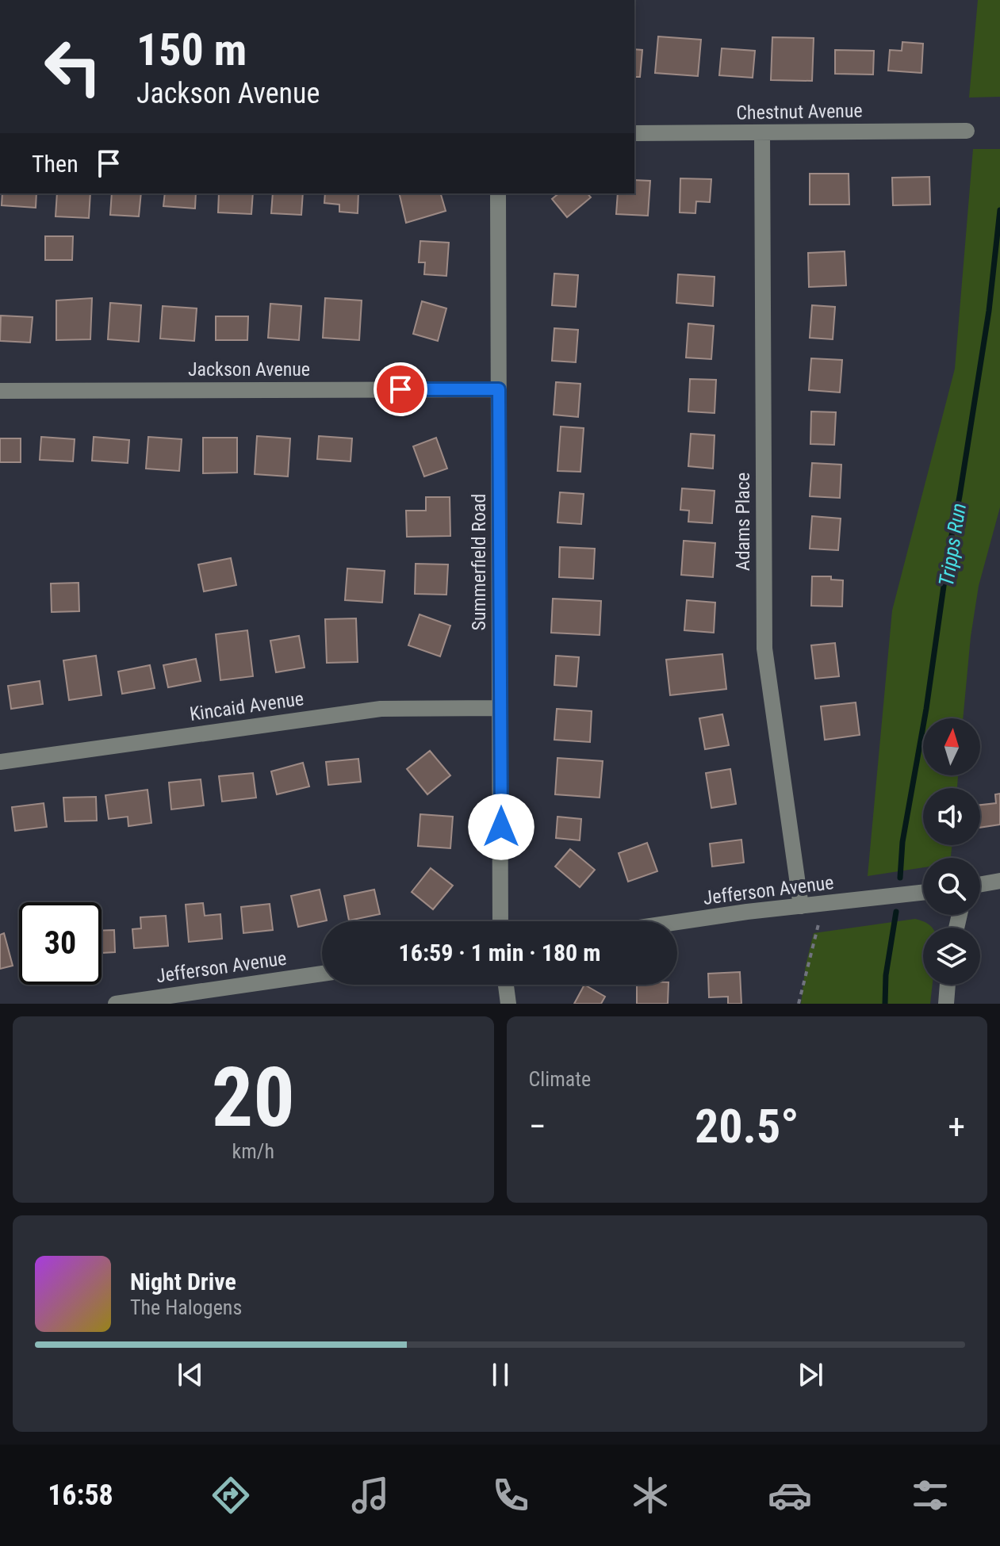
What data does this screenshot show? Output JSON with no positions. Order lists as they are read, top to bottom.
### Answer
{
  "streets": {
    "street": [
      "Chestnut Avenue",
      "Jackson Avenue",
      "Adams Place",
      "Summerfield Road",
      "Kincaid Avenue",
      "Jefferson Avenue"
    ]
  },
  "crossings": [
    ["Chestnut Avenue", "Adams Place"],
    ["Jackson Avenue", "Summerfield Road"],
    ["Adams Place", "Jefferson Avenue"],
    ["Summerfield Road", "Kincaid Avenue"]
  ],
  "water": ["Tripps Run"],
  "north": "top",
  "page": {
    "turn": ["150 m", "Jackson Avenue"],
    "then": "Then",
    "limit": "30",
    "trip": "16:59 · 1 min · 180 m",
    "tile": [
      ["20", "km/h"],
      "Climate"
    ],
    "heat": ["−", "20.5°", "+"],
    "song": ["Night Drive", "The Halogens"],
    "tabs": "16:58"
  }
}
